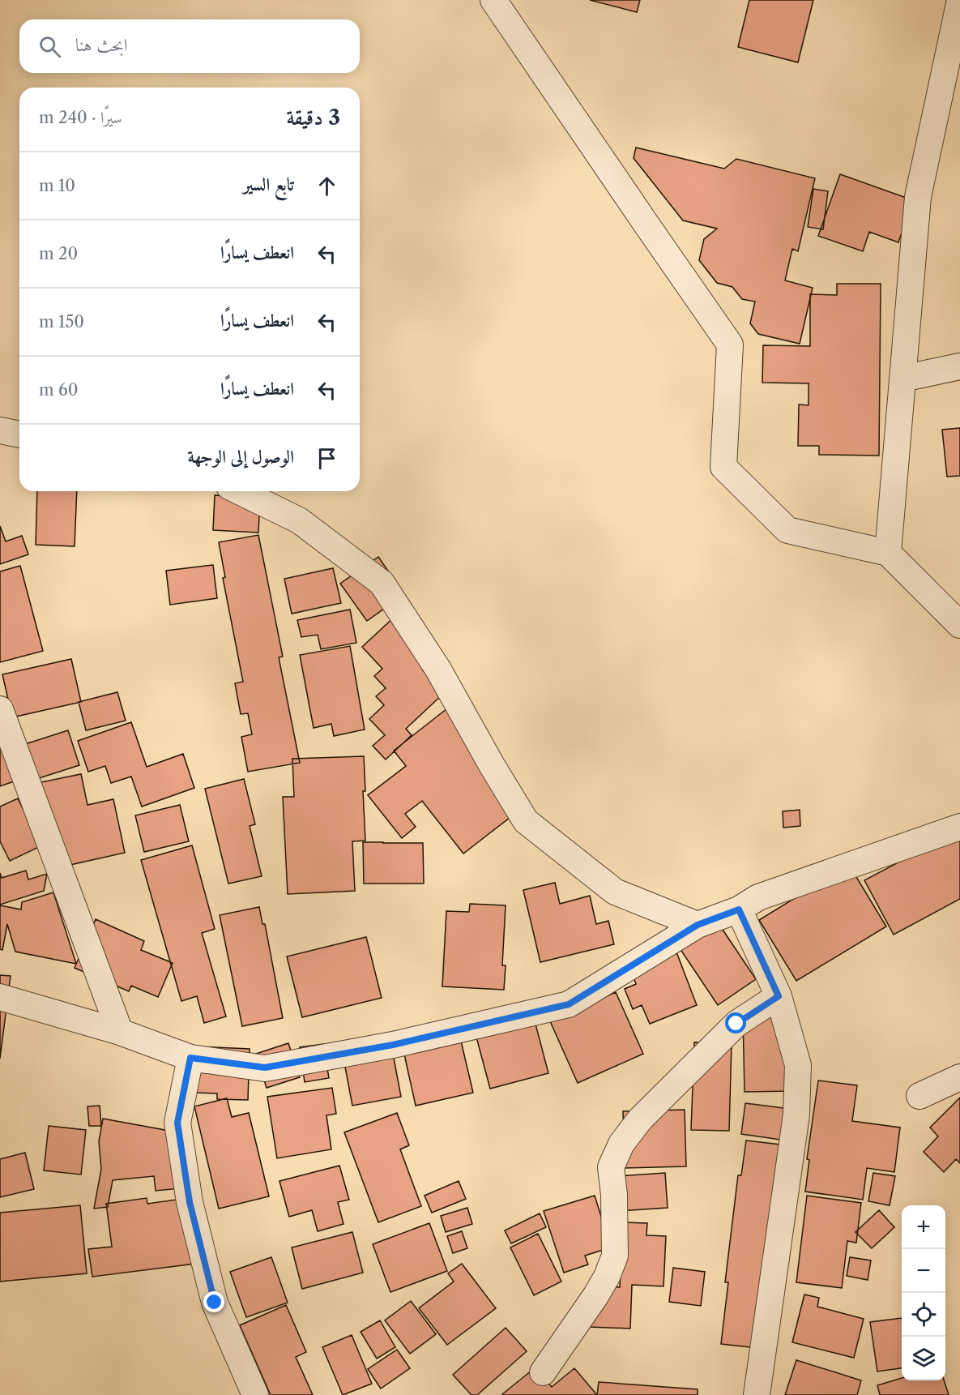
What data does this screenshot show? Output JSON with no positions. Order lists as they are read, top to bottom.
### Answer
{
  "page": {
    "search": "ابحث هنا",
    "heading": ["3 دقيقة", "سيرًا · 240 m"],
    "list": [
      ["تابع السير", "10 m"],
      ["انعطف يسارًا", "20 m"],
      ["انعطف يسارًا", "150 m"],
      ["انعطف يسارًا", "60 m"],
      "الوصول إلى الوجهة"
    ],
    "map_buttons": ["+", "−"]
  }
}
